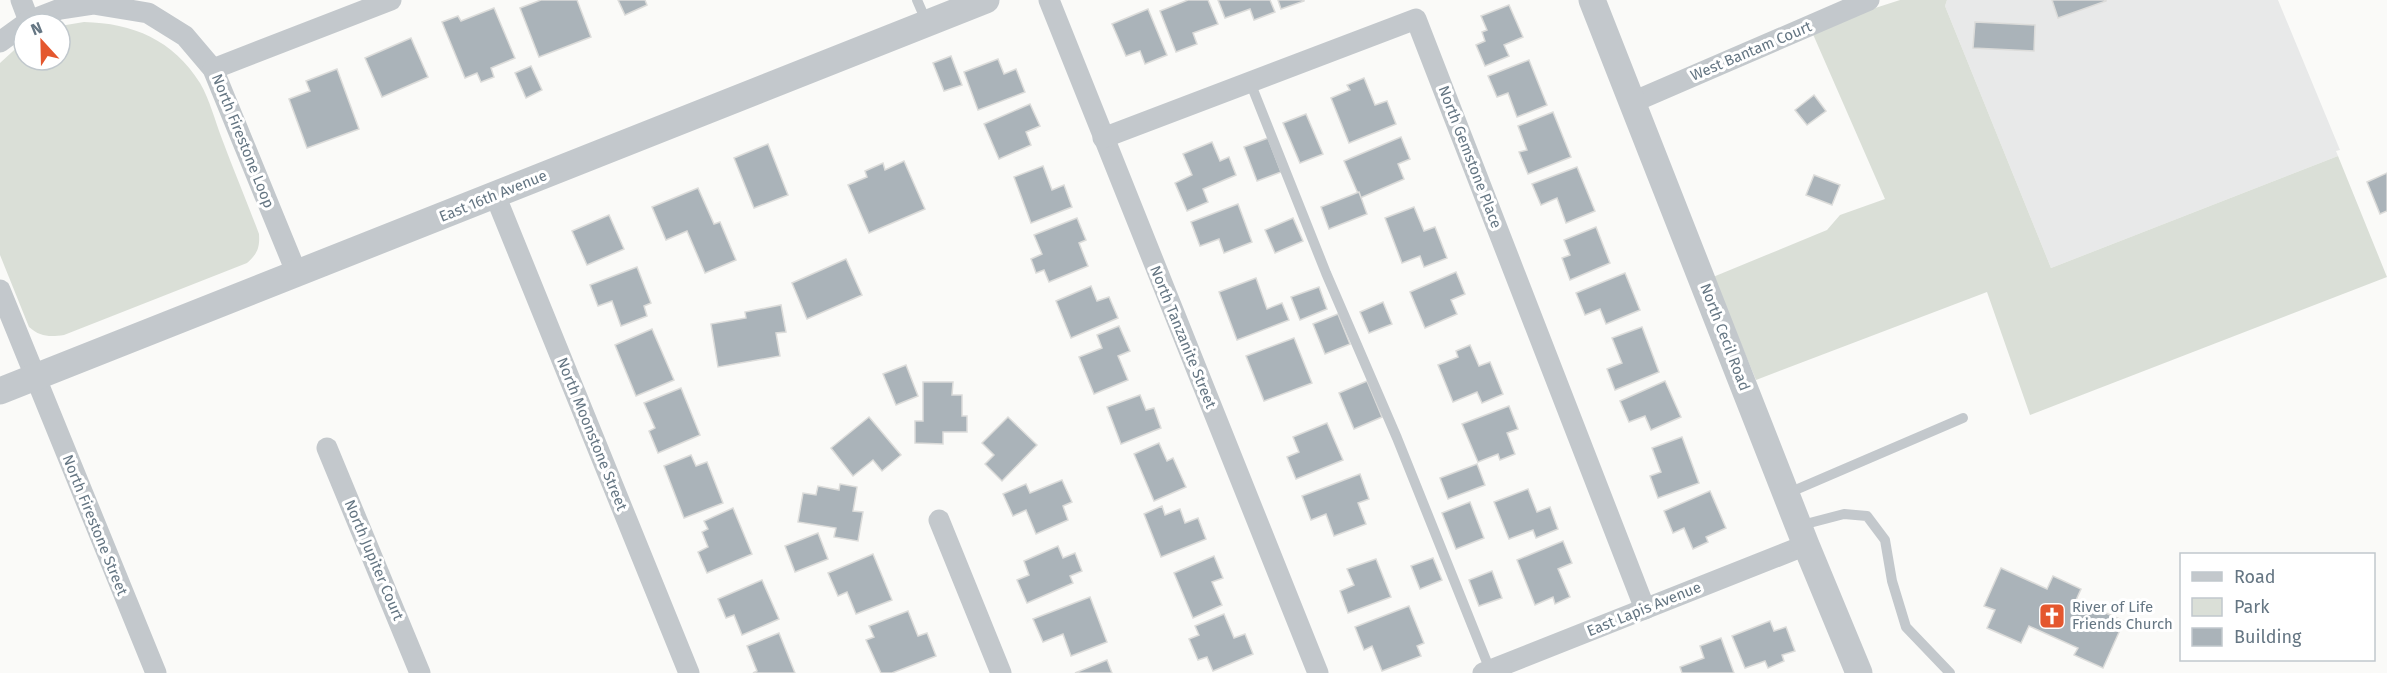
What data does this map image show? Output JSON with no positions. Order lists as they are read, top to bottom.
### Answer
{
  "streets": {
    "street": [
      "West Bantam Court",
      "North Firestone Loop",
      "North Gemstone Place",
      "East 16th Avenue",
      "North Tanzanite Street",
      "North Cecil Road",
      "North Moonstone Street",
      "North Firestone Street",
      "North Jupiter Court",
      "East Lapis Avenue"
    ]
  },
  "crossings": [
    ["West Bantam Court", "North Cecil Road"],
    ["North Firestone Loop", "East 16th Avenue"],
    ["North Gemstone Place", "North Tanzanite Street"],
    ["North Gemstone Place", "East Lapis Avenue"],
    ["East 16th Avenue", "North Moonstone Street"],
    ["East 16th Avenue", "North Firestone Street"],
    ["North Cecil Road", "East Lapis Avenue"]
  ],
  "places": {
    "church": ["River of Life Friends Church"]
  },
  "legend": ["Road", "Park", "Building"],
  "north": "top"
}
